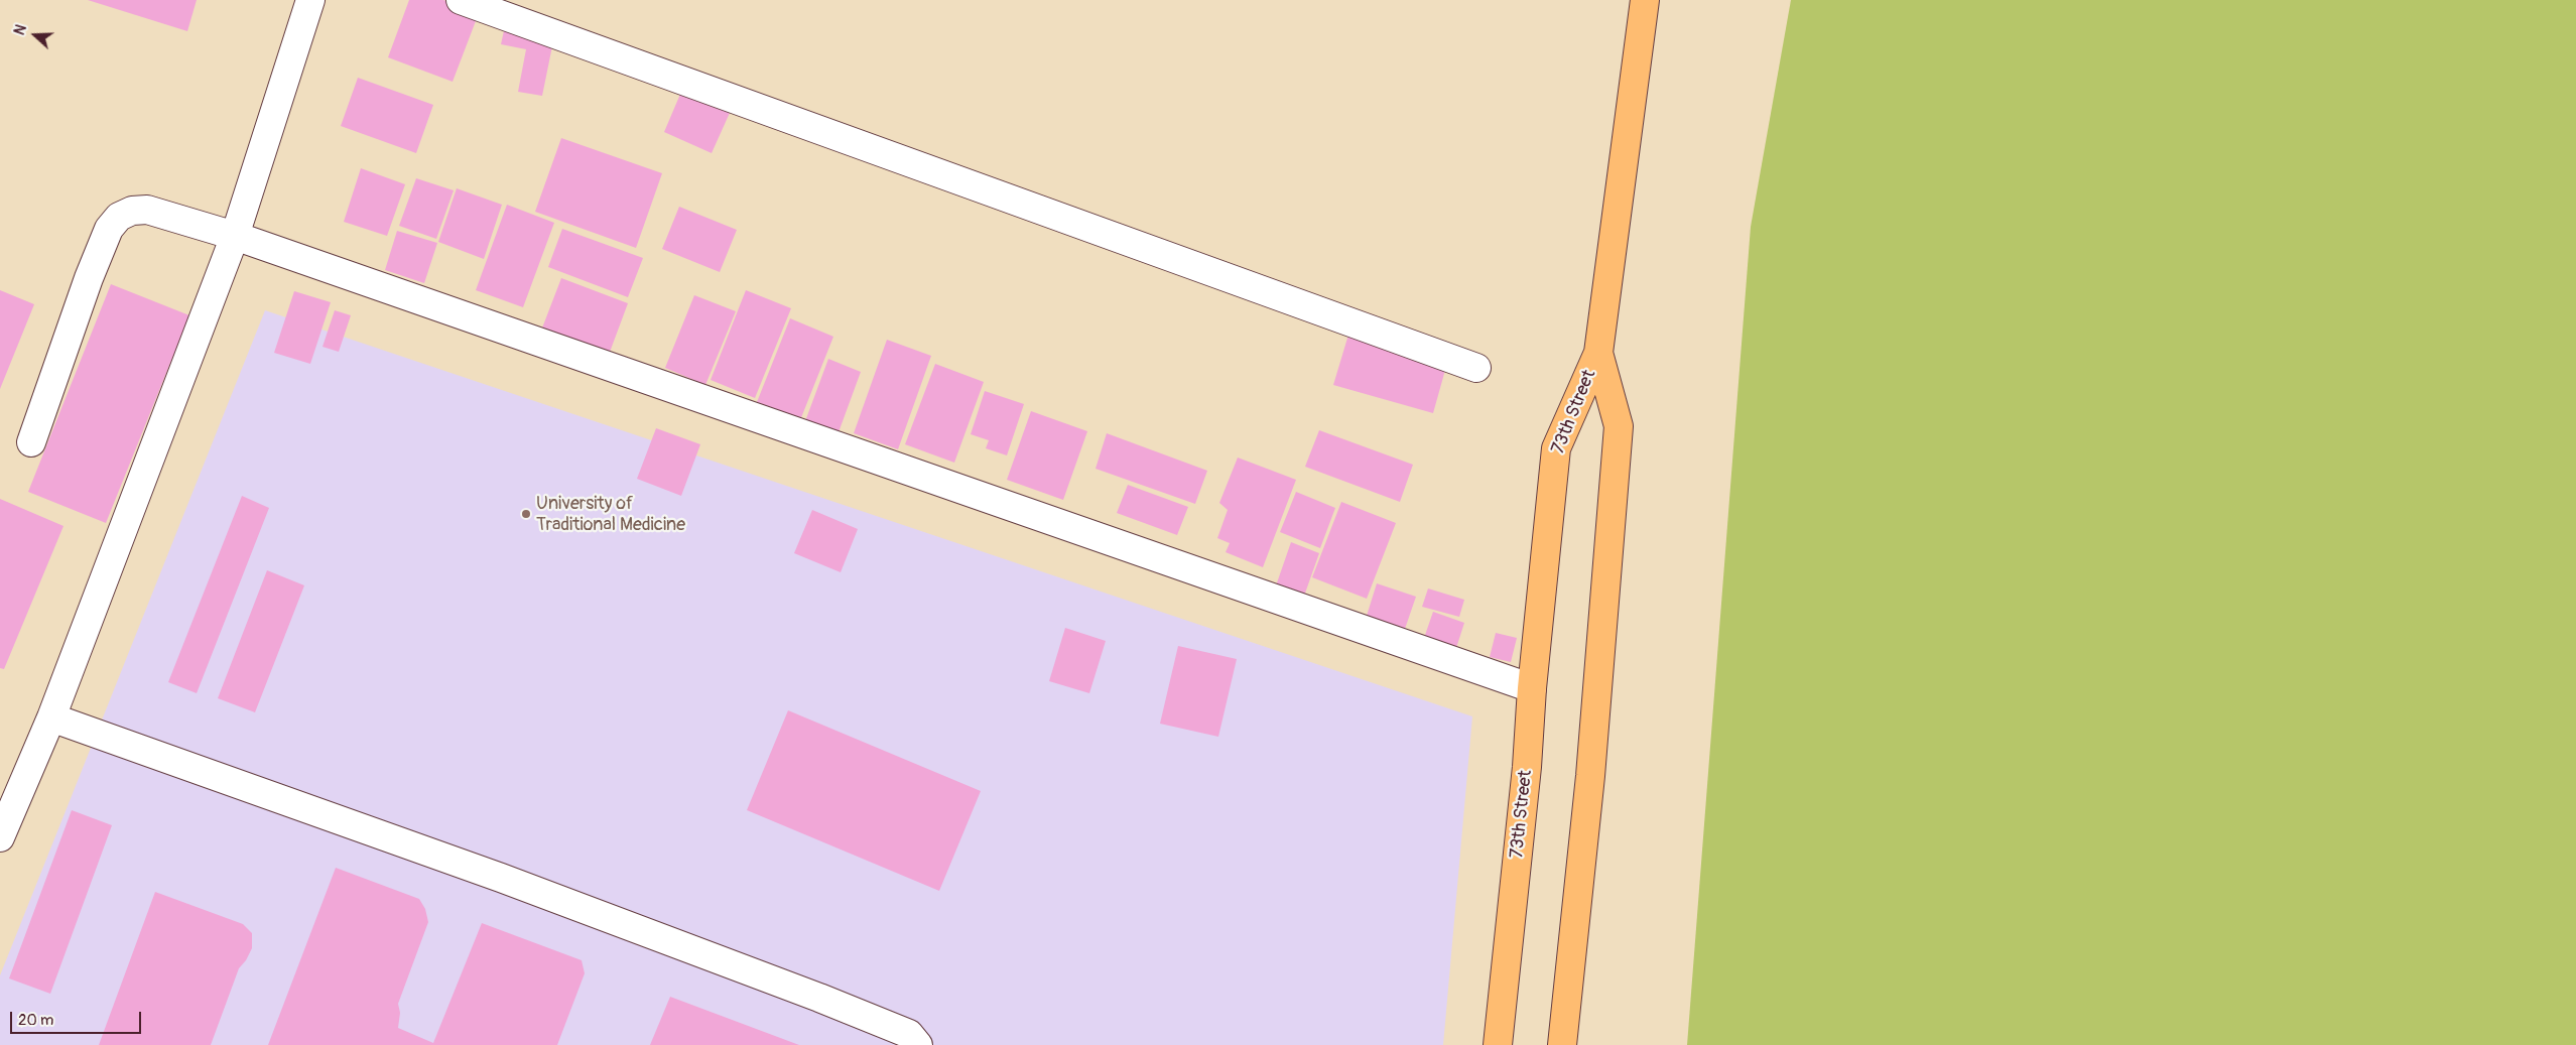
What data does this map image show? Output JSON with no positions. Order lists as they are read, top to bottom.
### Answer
{
  "streets": {
    "main road": ["73th Street"]
  },
  "places": ["University of Traditional Medicine"],
  "scale_bar": "20 m",
  "north": "left"
}
